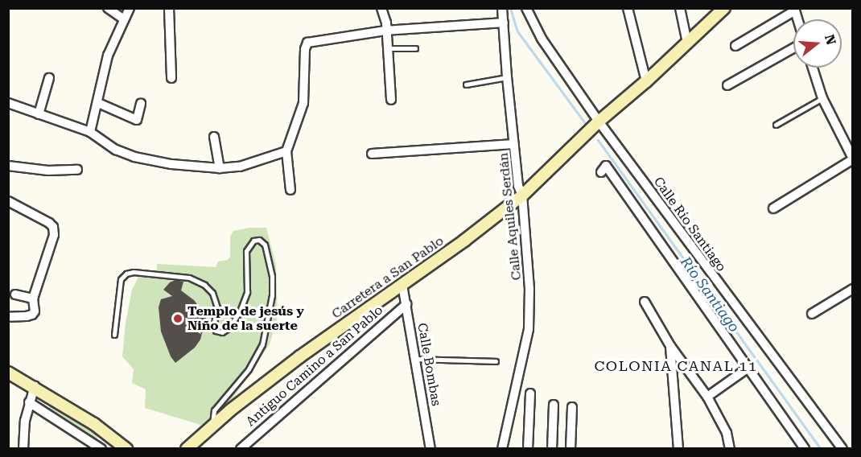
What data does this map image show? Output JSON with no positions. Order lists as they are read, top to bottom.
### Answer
{
  "streets": {
    "main road": ["Carretera a San Pablo"],
    "street": [
      "Calle Aquiles Serdán",
      "Calle Río Santiago",
      "Calle Bombas",
      "Antiguo Camino a San Pablo"
    ]
  },
  "crossings": [
    ["Calle Aquiles Serdán", "Carretera a San Pablo"],
    ["Calle Río Santiago", "Carretera a San Pablo"],
    ["Carretera a San Pablo", "Calle Bombas"],
    ["Calle Bombas", "Antiguo Camino a San Pablo"]
  ],
  "districts": ["COLONIA CANAL 11"],
  "water": ["Río Santiago"],
  "places": ["Templo de jesús y Niño de la suerte"],
  "north": "right"
}
